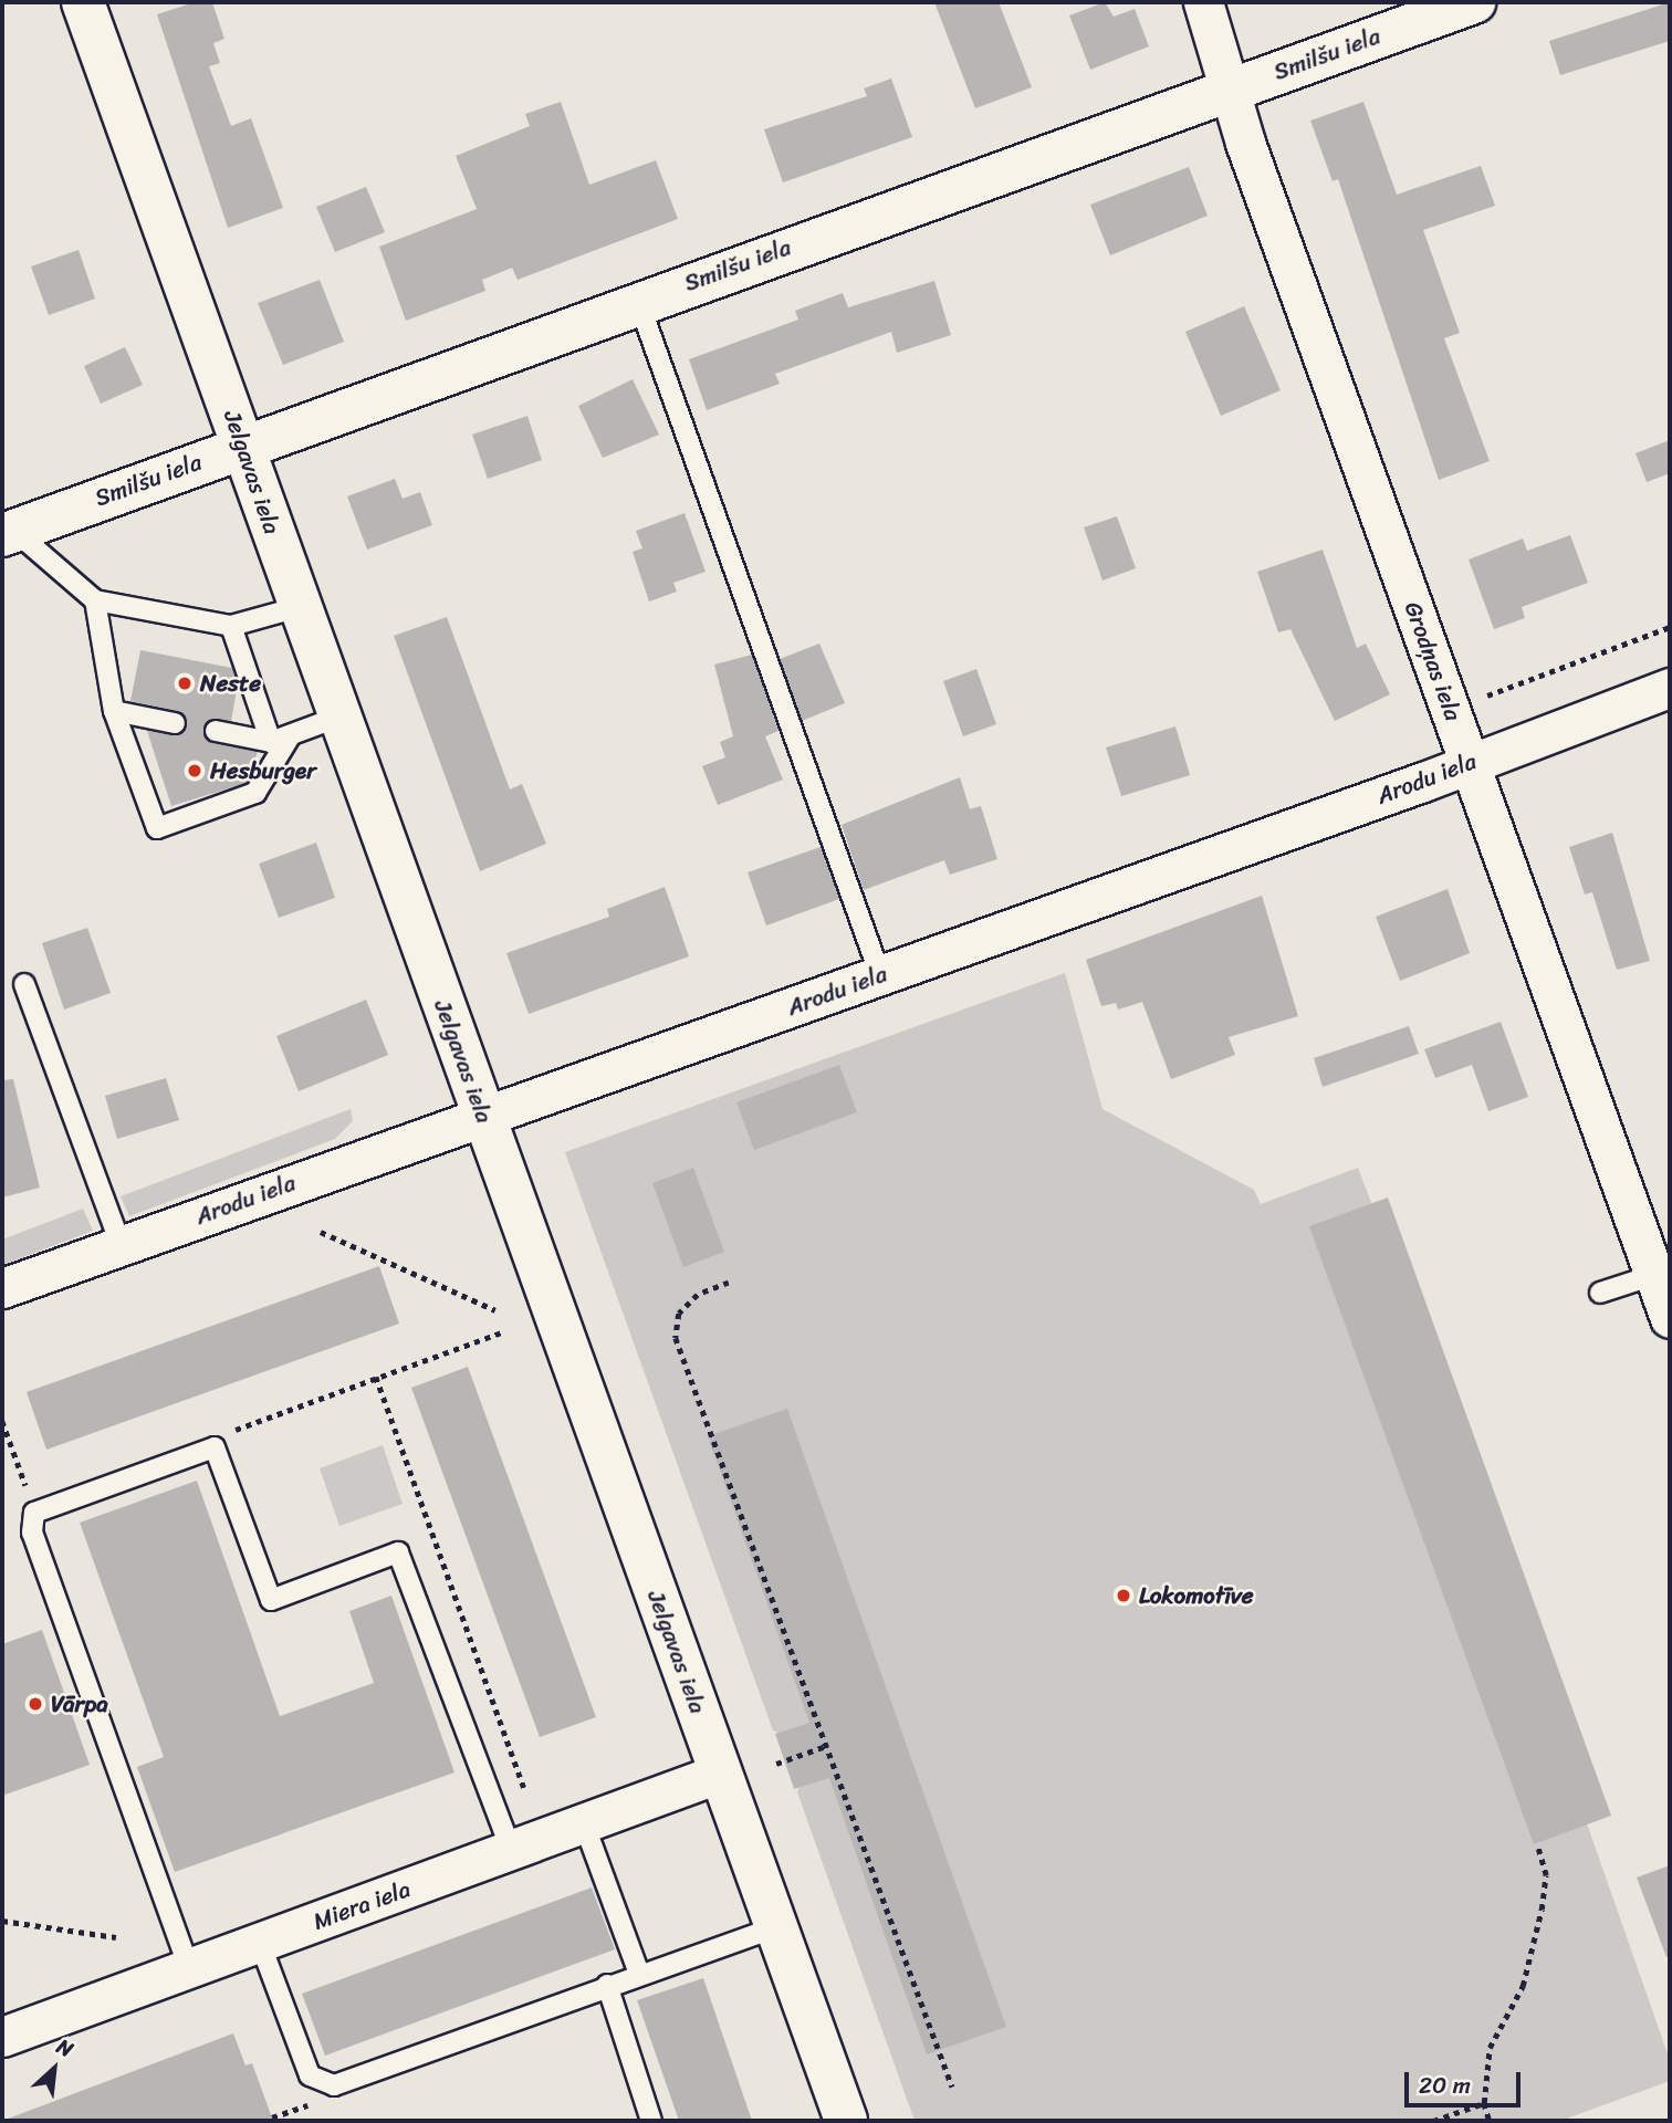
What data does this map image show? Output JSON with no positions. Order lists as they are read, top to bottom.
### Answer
{
  "streets": {
    "street": [
      "Smilšu iela",
      "Jelgavas iela",
      "Grodņas iela",
      "Arodu iela",
      "Miera iela"
    ]
  },
  "crossings": [
    ["Smilšu iela", "Jelgavas iela"],
    ["Smilšu iela", "Grodņas iela"],
    ["Jelgavas iela", "Arodu iela"],
    ["Jelgavas iela", "Miera iela"],
    ["Grodņas iela", "Arodu iela"]
  ],
  "places": [
    "Neste",
    "Hesburger",
    "Lokomotīve",
    "Vārpa"
  ],
  "scale_bar": "20 m",
  "north": "top right"
}
